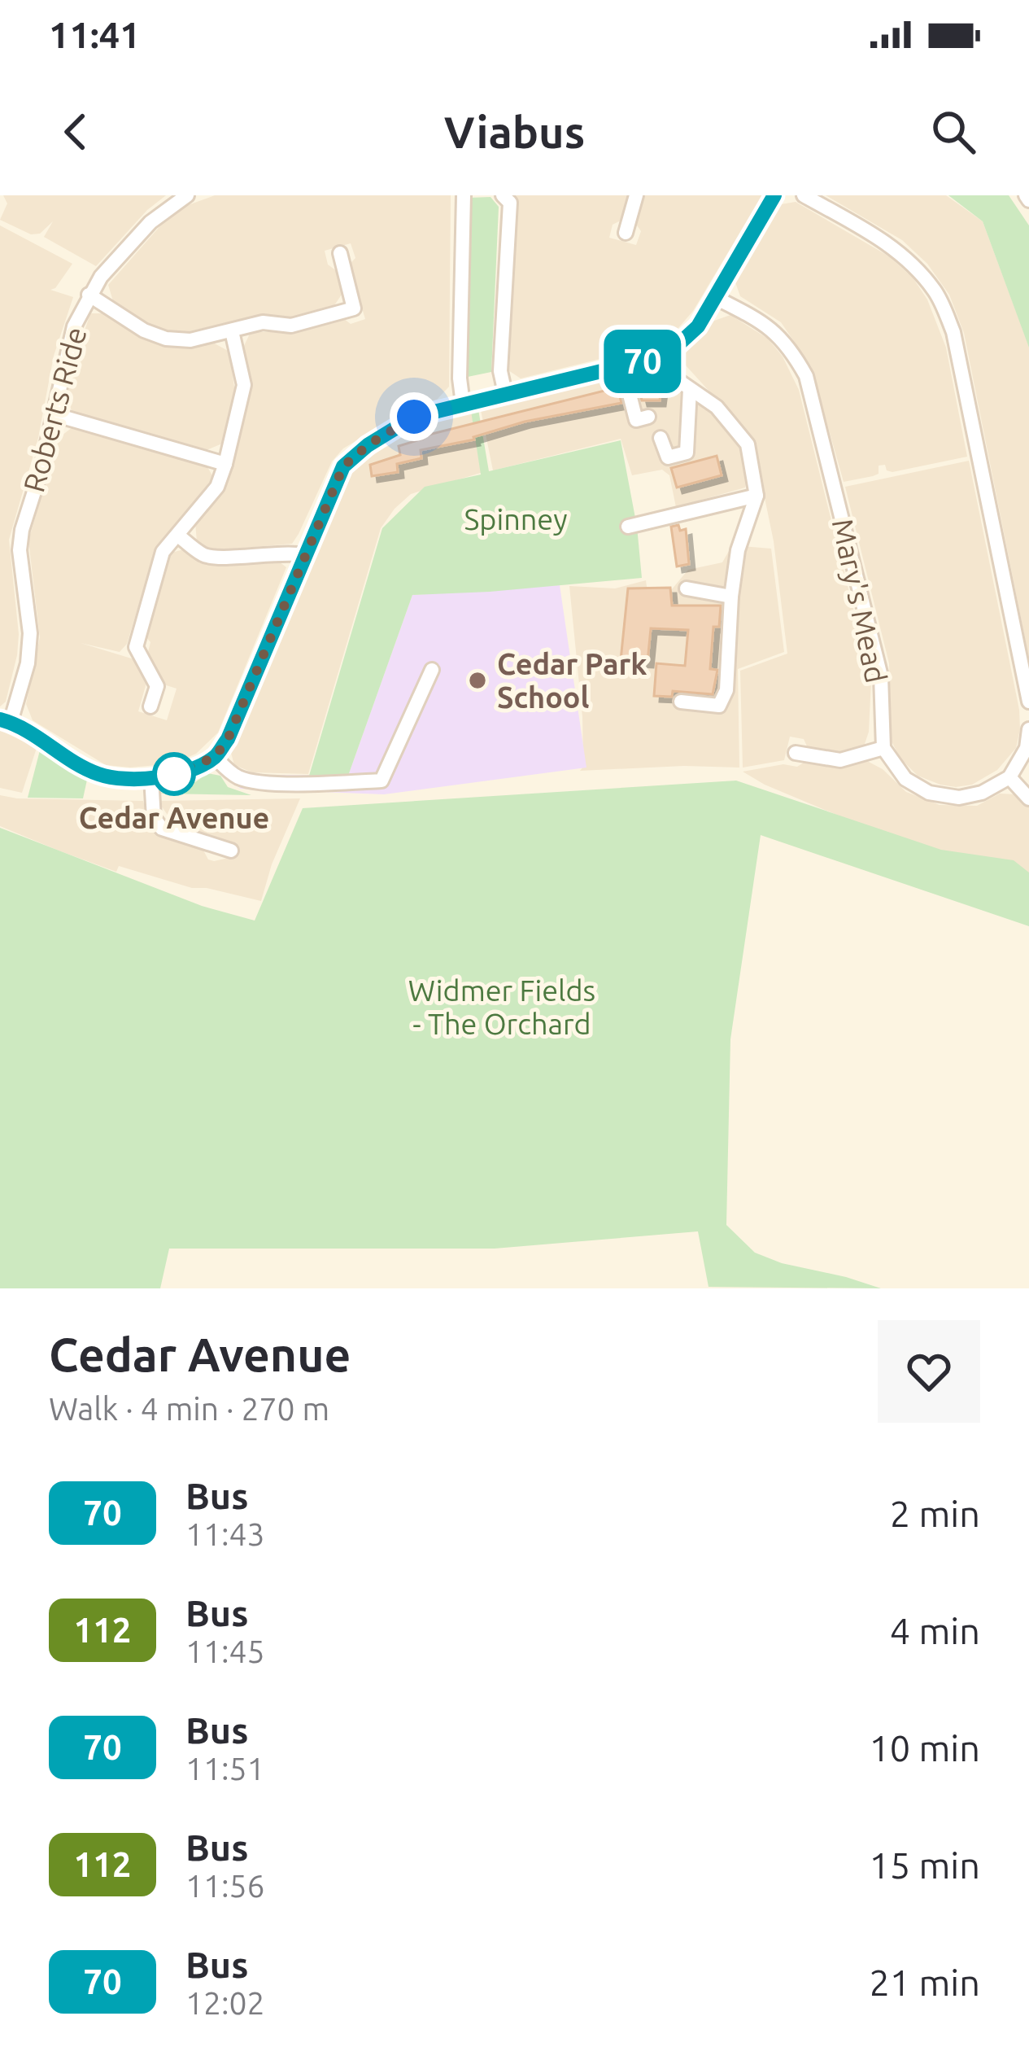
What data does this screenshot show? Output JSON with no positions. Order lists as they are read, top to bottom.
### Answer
{
  "streets": {
    "street": ["Roberts Ride", "Mary's Mead"]
  },
  "parks": ["Spinney", "Widmer Fields - The Orchard"],
  "places": ["Cedar Park School", "Cedar Avenue"],
  "lines": ["bus line 70"],
  "page": {
    "status": "11:41",
    "header": "Viabus",
    "on_map": "70",
    "heading": ["Cedar Avenue", "Walk · 4 min · 270 m"],
    "list": [
      {
        "mark": "70",
        "name": "Bus",
        "note": "11:43",
        "value": "2 min"
      },
      {
        "mark": "112",
        "name": "Bus",
        "note": "11:45",
        "value": "4 min"
      },
      {
        "mark": "70",
        "name": "Bus",
        "note": "11:51",
        "value": "10 min"
      },
      {
        "mark": "112",
        "name": "Bus",
        "note": "11:56",
        "value": "15 min"
      },
      {
        "mark": "70",
        "name": "Bus",
        "note": "12:02",
        "value": "21 min"
      }
    ]
  }
}
